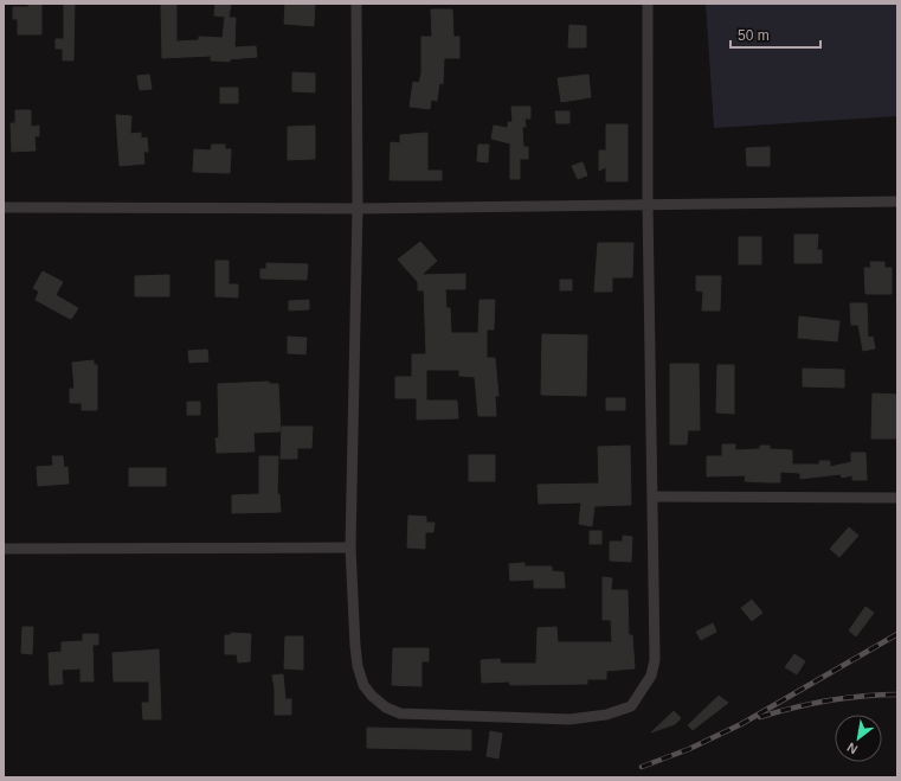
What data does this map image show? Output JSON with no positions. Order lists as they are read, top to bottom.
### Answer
{
  "scale_bar": "50 m",
  "north": "bottom left"
}
